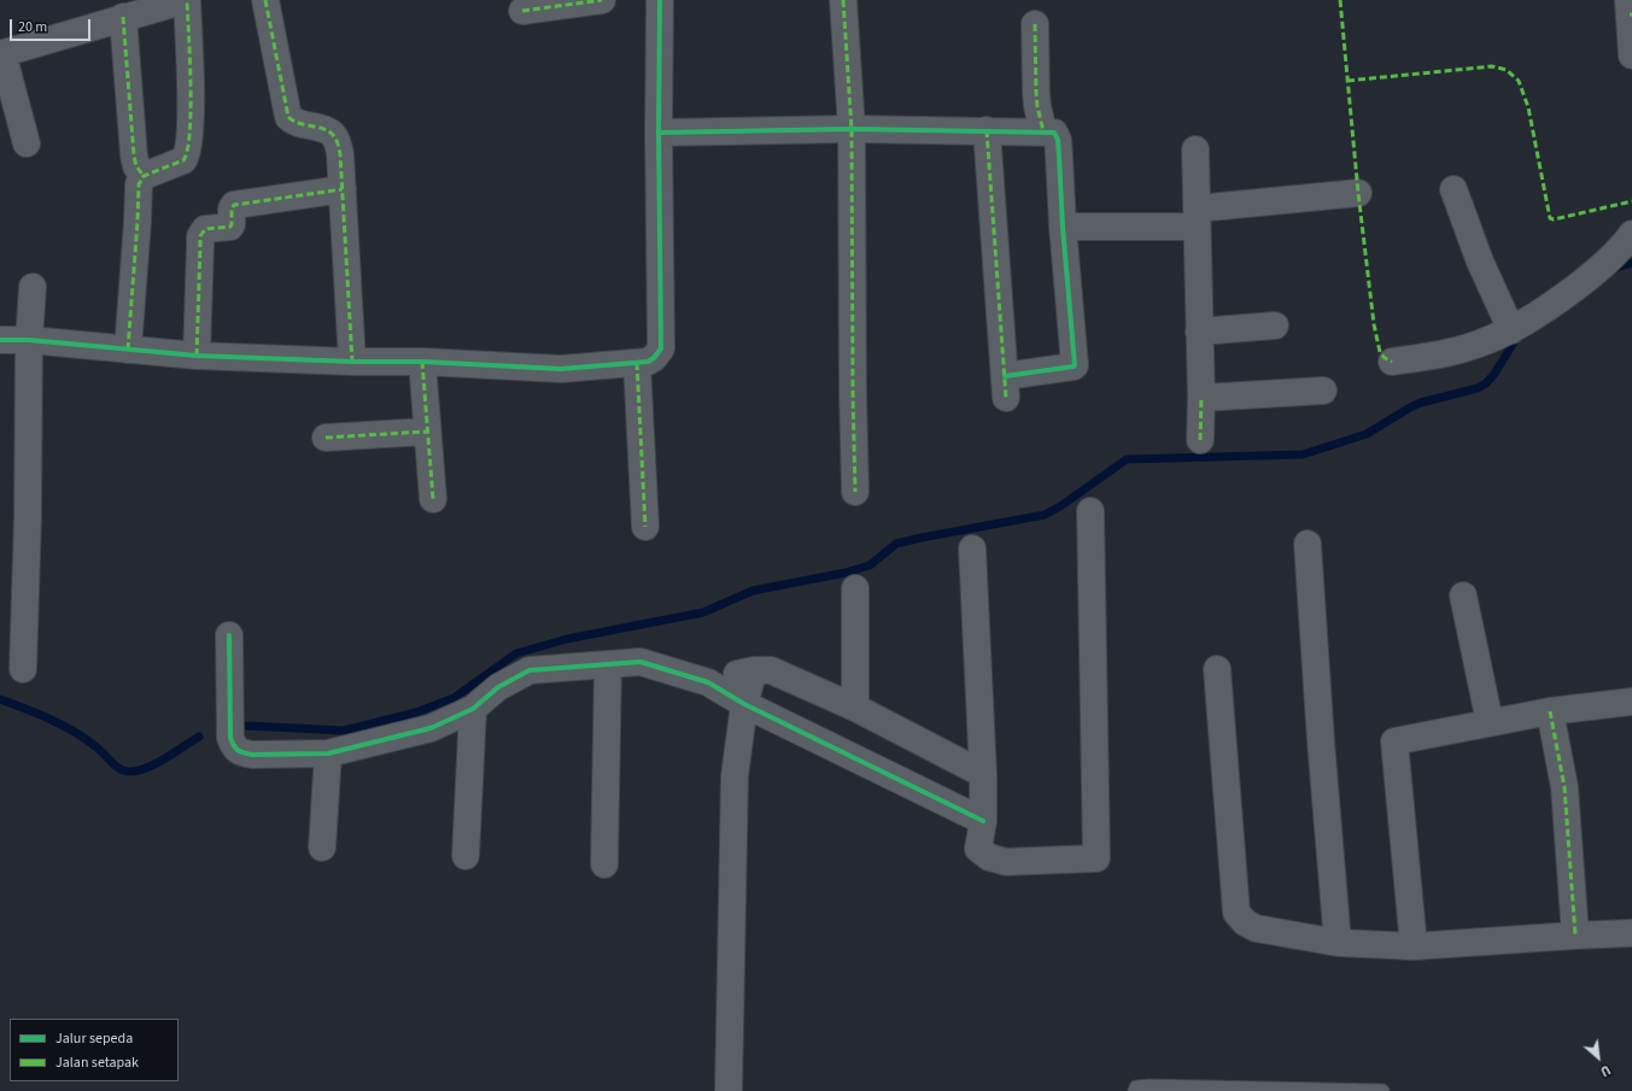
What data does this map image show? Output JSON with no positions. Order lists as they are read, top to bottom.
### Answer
{
  "legend": ["Jalur sepeda", "Jalan setapak"],
  "scale_bar": "20 m",
  "north": "bottom right"
}
